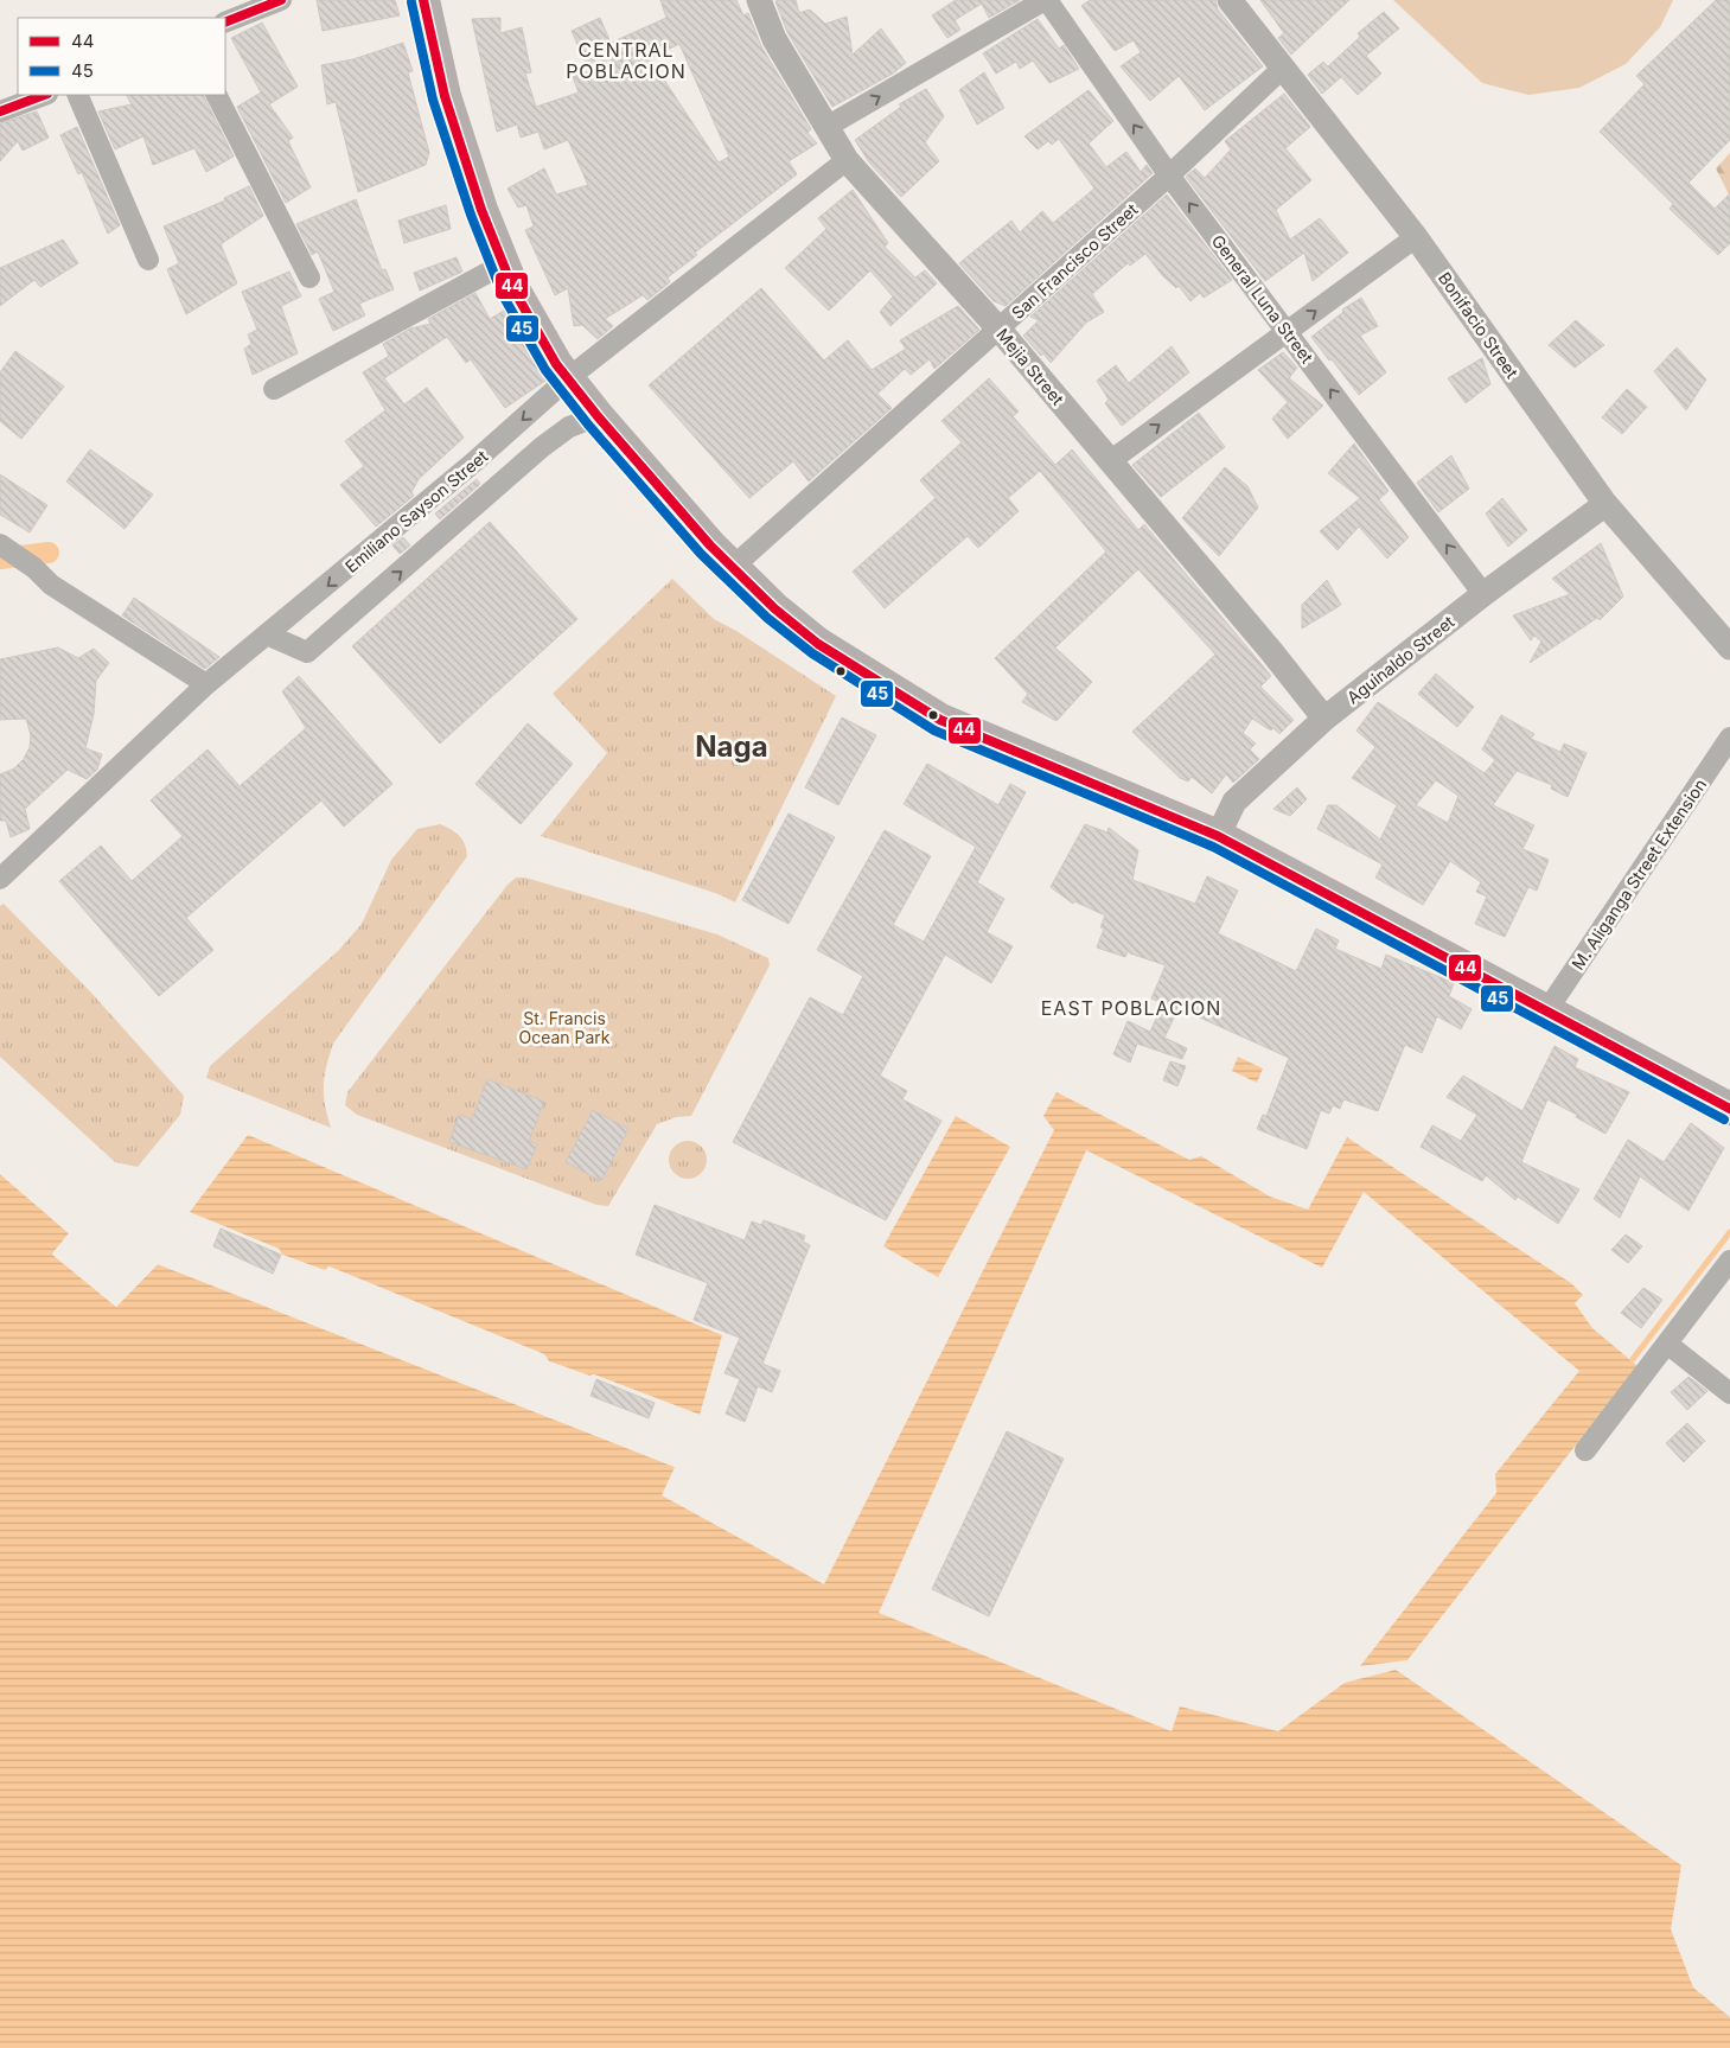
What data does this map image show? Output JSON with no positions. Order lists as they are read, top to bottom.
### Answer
{
  "streets": {
    "street": [
      "San Francisco Street",
      "General Luna Street",
      "Bonifacio Street",
      "Mejia Street",
      "Emiliano Sayson Street",
      "Aguinaldo Street",
      "M. Aliganga Street Extension"
    ]
  },
  "crossings": [
    ["San Francisco Street", "General Luna Street"],
    ["San Francisco Street", "Bonifacio Street"],
    ["San Francisco Street", "Mejia Street"],
    ["General Luna Street", "Aguinaldo Street"],
    ["Bonifacio Street", "Aguinaldo Street"],
    ["Mejia Street", "Emiliano Sayson Street"],
    ["Mejia Street", "Aguinaldo Street"]
  ],
  "one_way": ["General Luna Street"],
  "districts": ["CENTRAL POBLACION", "Naga", "EAST POBLACION"],
  "parks": ["St. Francis Ocean Park"],
  "lines": ["transit line 44", "transit line 45"],
  "legend": ["44", "45"]
}
